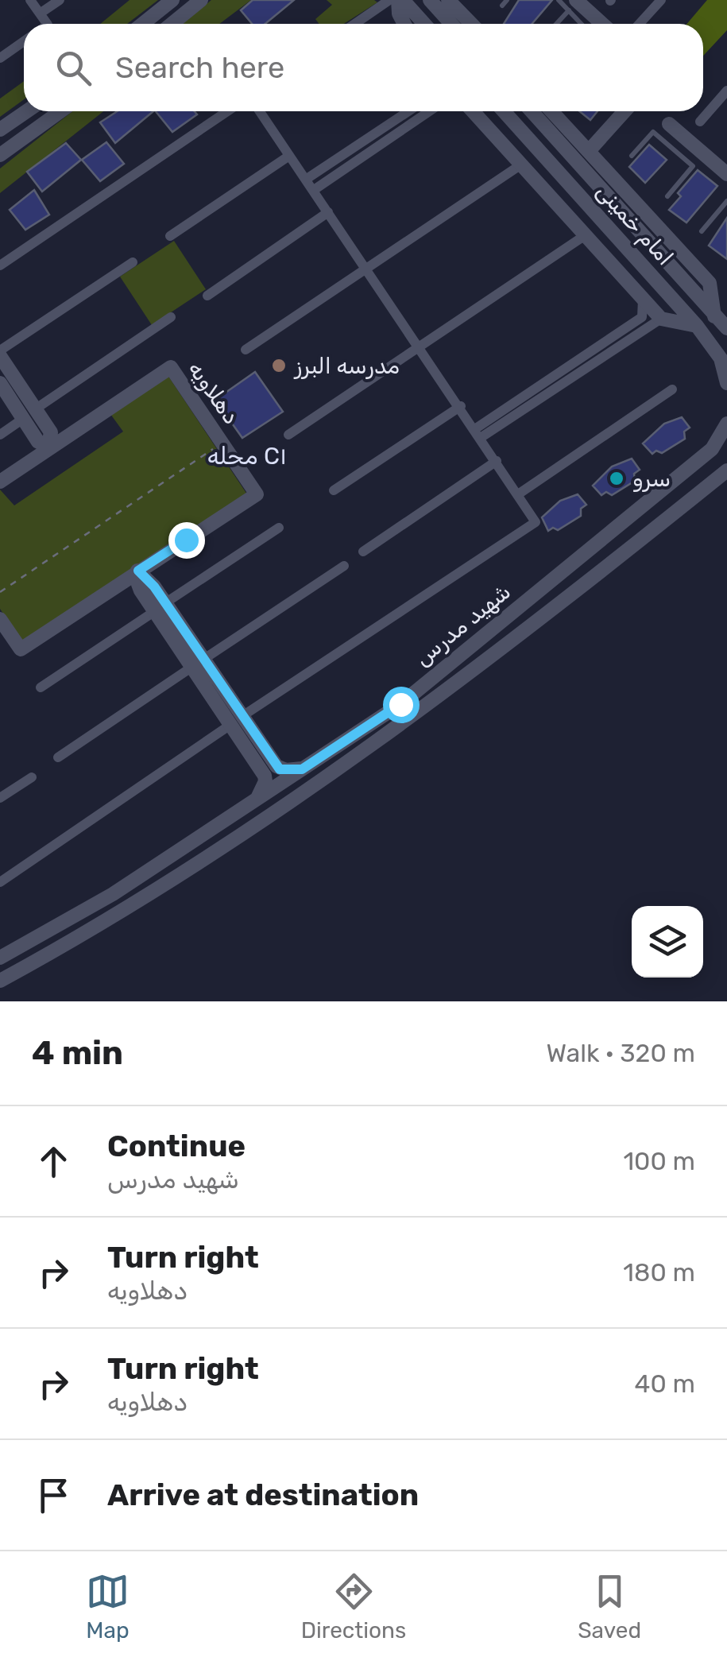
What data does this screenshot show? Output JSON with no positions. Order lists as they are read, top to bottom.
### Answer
{
  "streets": {
    "main road": ["امام خمینی", "دهلاویه", "شهید مدرس"]
  },
  "districts": ["محله C۱"],
  "places": ["مدرسه البرز", "سرو"],
  "page": {
    "search": "Search here",
    "heading": ["4 min", "Walk · 320 m"],
    "list": [
      ["Continue", "شهید مدرس", "100 m"],
      ["Turn right", "دهلاویه", "180 m"],
      ["Turn right", "دهلاویه", "40 m"],
      "Arrive at destination"
    ],
    "nav": ["Map", "Directions", "Saved"]
  }
}
